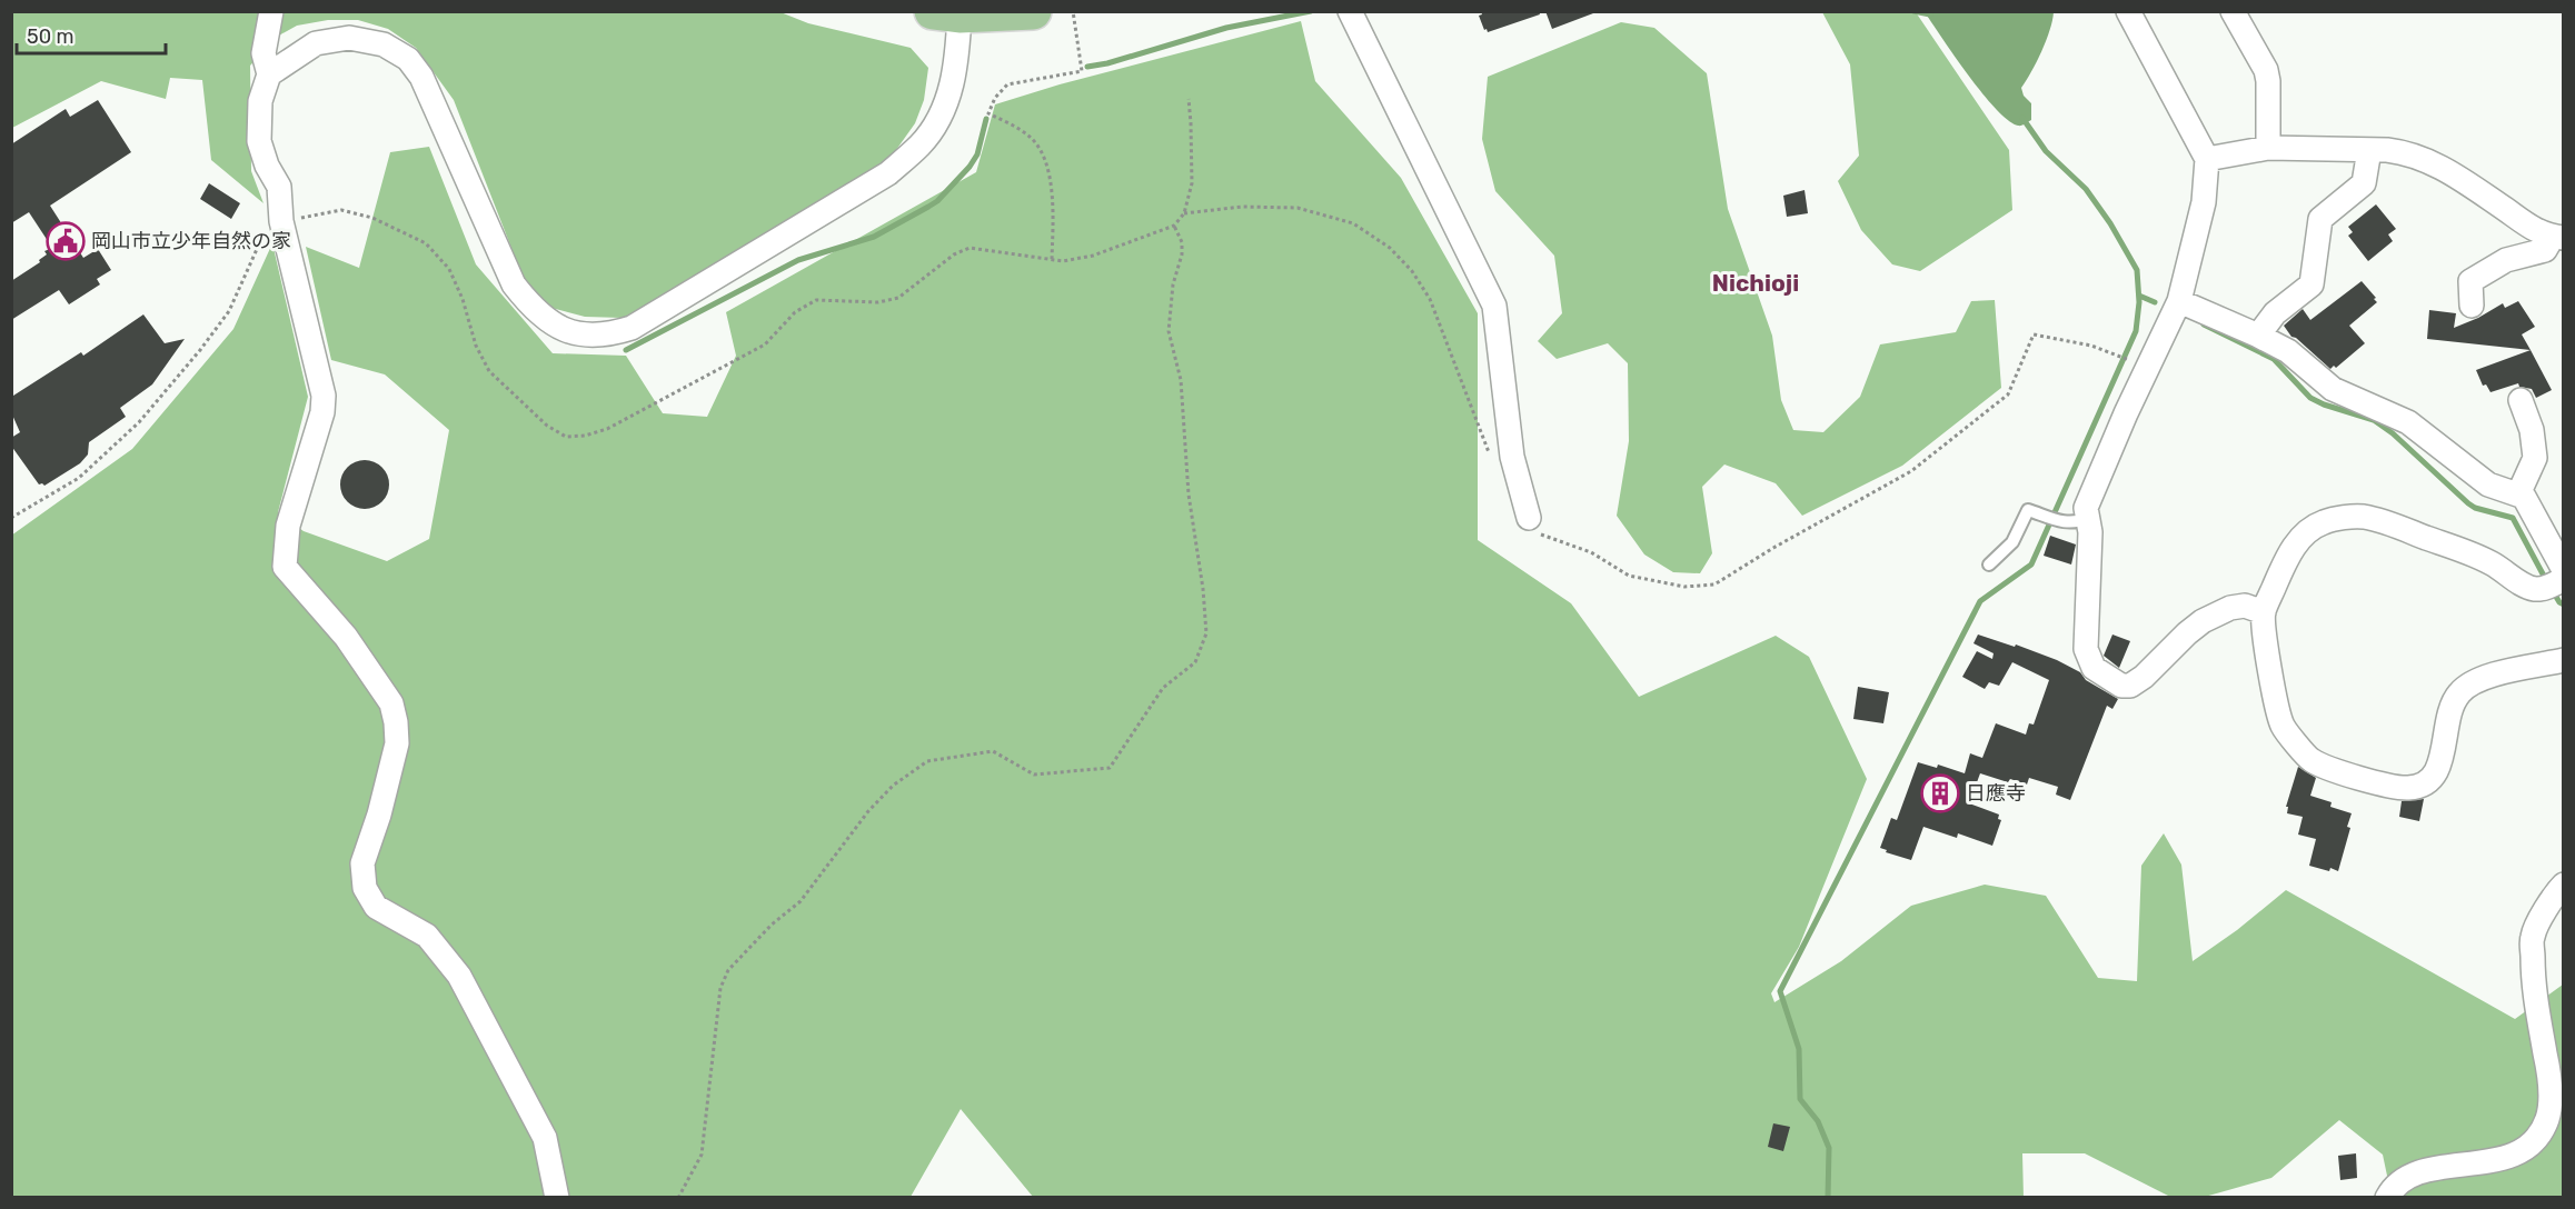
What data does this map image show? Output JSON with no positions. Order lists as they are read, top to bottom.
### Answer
{
  "districts": ["Nichioji"],
  "places": {
    "public building": ["岡山市立少年自然の家"],
    "building": ["日應寺"]
  },
  "scale_bar": "50 m"
}
